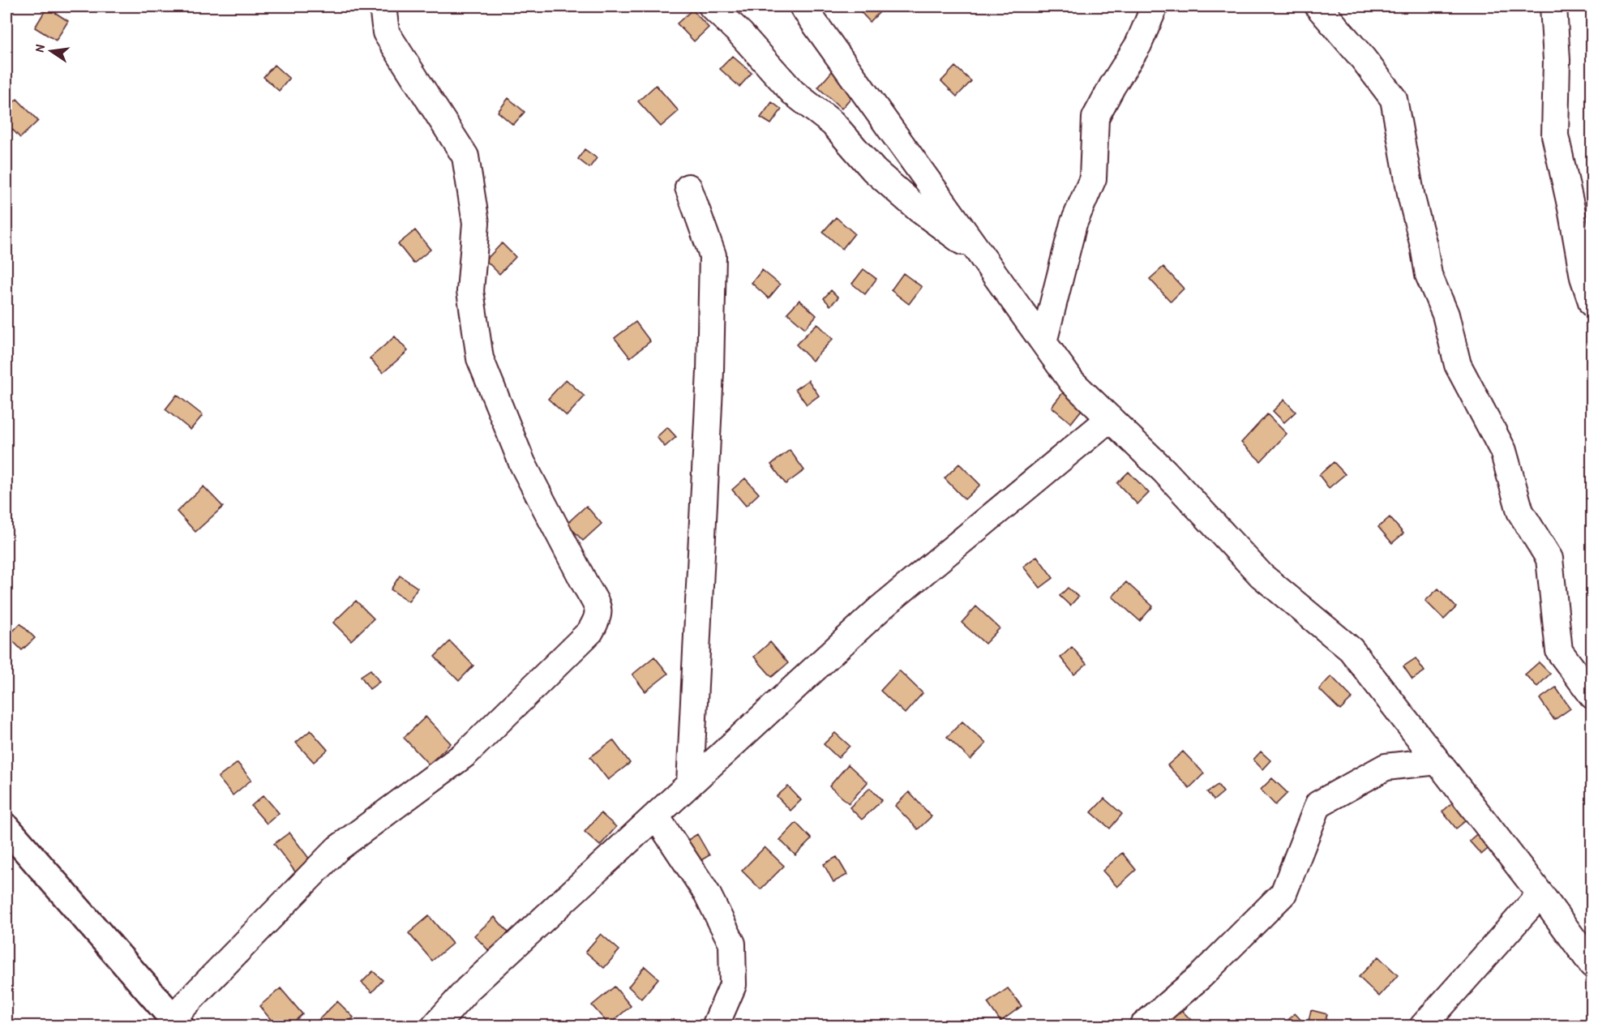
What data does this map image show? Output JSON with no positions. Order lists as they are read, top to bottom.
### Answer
{
  "north": "left"
}
